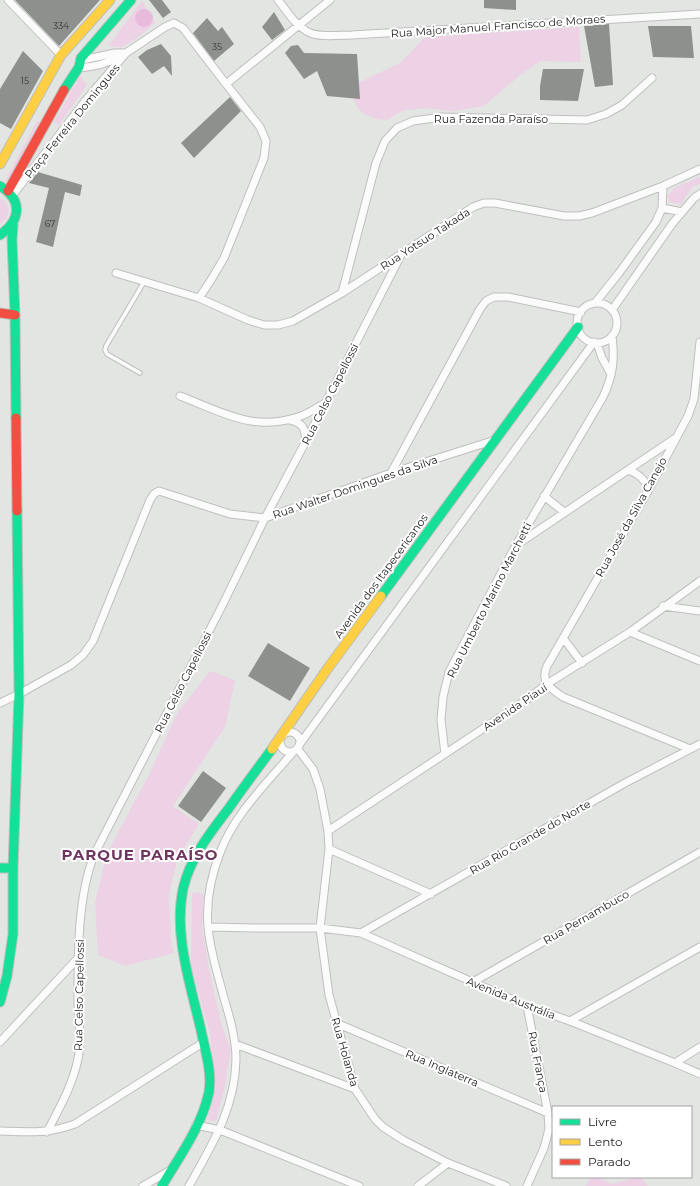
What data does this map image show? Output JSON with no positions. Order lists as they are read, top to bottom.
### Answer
{
  "streets": {
    "main road": ["Avenida dos Itapecericanos"],
    "street": [
      "Rua Major Manuel Francisco de Moraes",
      "Rua Fazenda Paraíso",
      "Praça Ferreira Domingues",
      "Rua Yotsuo Takada",
      "Rua Celso Capellossi",
      "Rua Walter Domingues da Silva",
      "Rua José da Silva Canejo",
      "Rua Umberto Marino Marchetti",
      "Avenida Piauí",
      "Rua Rio Grande do Norte",
      "Rua Pernambuco",
      "Avenida Austrália",
      "Rua Holanda",
      "Rua França",
      "Rua Inglaterra"
    ]
  },
  "crossings": [
    ["Rua Fazenda Paraíso", "Rua Yotsuo Takada"],
    ["Rua Yotsuo Takada", "Rua Celso Capellossi"],
    ["Rua Celso Capellossi", "Rua Walter Domingues da Silva"],
    ["Rua Walter Domingues da Silva", "Avenida dos Itapecericanos"],
    ["Rua José da Silva Canejo", "Avenida Piauí"],
    ["Avenida dos Itapecericanos", "Rua Umberto Marino Marchetti"],
    ["Avenida dos Itapecericanos", "Rua Holanda"],
    ["Rua Umberto Marino Marchetti", "Avenida Piauí"],
    ["Avenida Piauí", "Rua Holanda"],
    ["Rua Rio Grande do Norte", "Avenida Austrália"],
    ["Rua Pernambuco", "Avenida Austrália"],
    ["Avenida Austrália", "Rua Holanda"],
    ["Avenida Austrália", "Rua França"],
    ["Rua Holanda", "Rua Inglaterra"],
    ["Rua França", "Rua Inglaterra"]
  ],
  "districts": ["PARQUE PARAÍSO"],
  "house_numbers": [
    "334",
    "35",
    "15",
    "67"
  ],
  "legend": ["Livre", "Lento", "Parado"]
}
